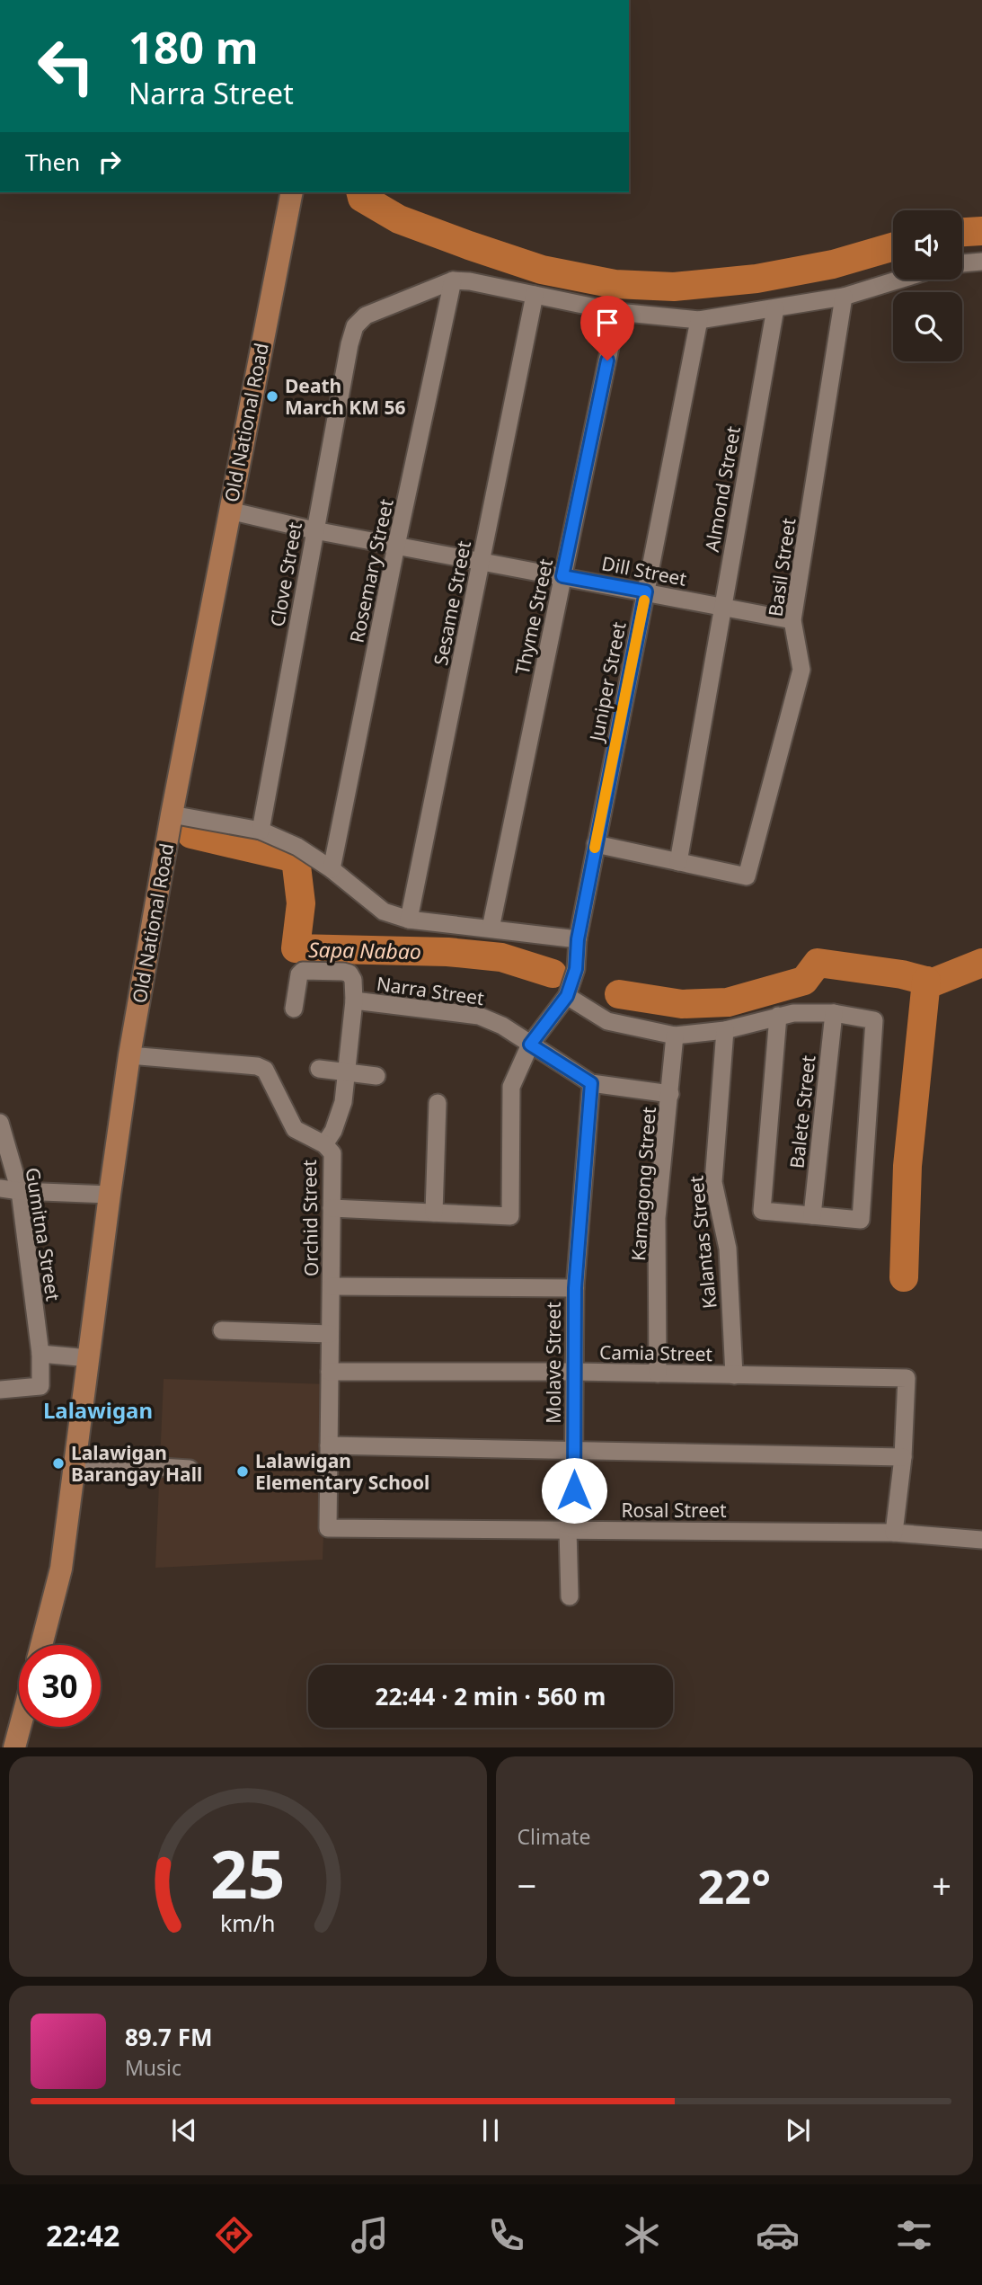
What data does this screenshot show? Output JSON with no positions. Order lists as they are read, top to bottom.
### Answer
{
  "streets": {
    "main road": ["Old National Road"],
    "street": [
      "Almond Street",
      "Basil Street",
      "Rosemary Street",
      "Dill Street",
      "Clove Street",
      "Sesame Street",
      "Thyme Street",
      "Juniper Street",
      "Narra Street",
      "Balete Street",
      "Kamagong Street",
      "Orchid Street",
      "Gumitna Street",
      "Kalantas Street",
      "Camia Street",
      "Molave Street",
      "Rosal Street"
    ]
  },
  "crossings": [
    ["Old National Road", "Dill Street"],
    ["Old National Road", "Orchid Street"],
    ["Almond Street", "Basil Street"],
    ["Almond Street", "Dill Street"],
    ["Basil Street", "Dill Street"],
    ["Rosemary Street", "Dill Street"],
    ["Rosemary Street", "Clove Street"],
    ["Dill Street", "Clove Street"],
    ["Dill Street", "Sesame Street"],
    ["Dill Street", "Thyme Street"],
    ["Dill Street", "Juniper Street"],
    ["Narra Street", "Kamagong Street"],
    ["Narra Street", "Molave Street"],
    ["Kamagong Street", "Camia Street"],
    ["Orchid Street", "Camia Street"],
    ["Orchid Street", "Rosal Street"],
    ["Kalantas Street", "Camia Street"],
    ["Camia Street", "Molave Street"],
    ["Molave Street", "Rosal Street"]
  ],
  "districts": ["Lalawigan"],
  "water": ["Sapa Nabao"],
  "places": ["Death March KM 56", "Lalawigan Barangay Hall", "Lalawigan Elementary School"],
  "page": {
    "turn": ["180 m", "Narra Street"],
    "then": "Then",
    "limit": "30",
    "trip": "22:44 · 2 min · 560 m",
    "tile": "Climate",
    "heat": ["−", "22°", "+"],
    "song": ["89.7 FM", "Music"],
    "tabs": "22:42",
    "gauge": ["25", "km/h"]
  }
}
